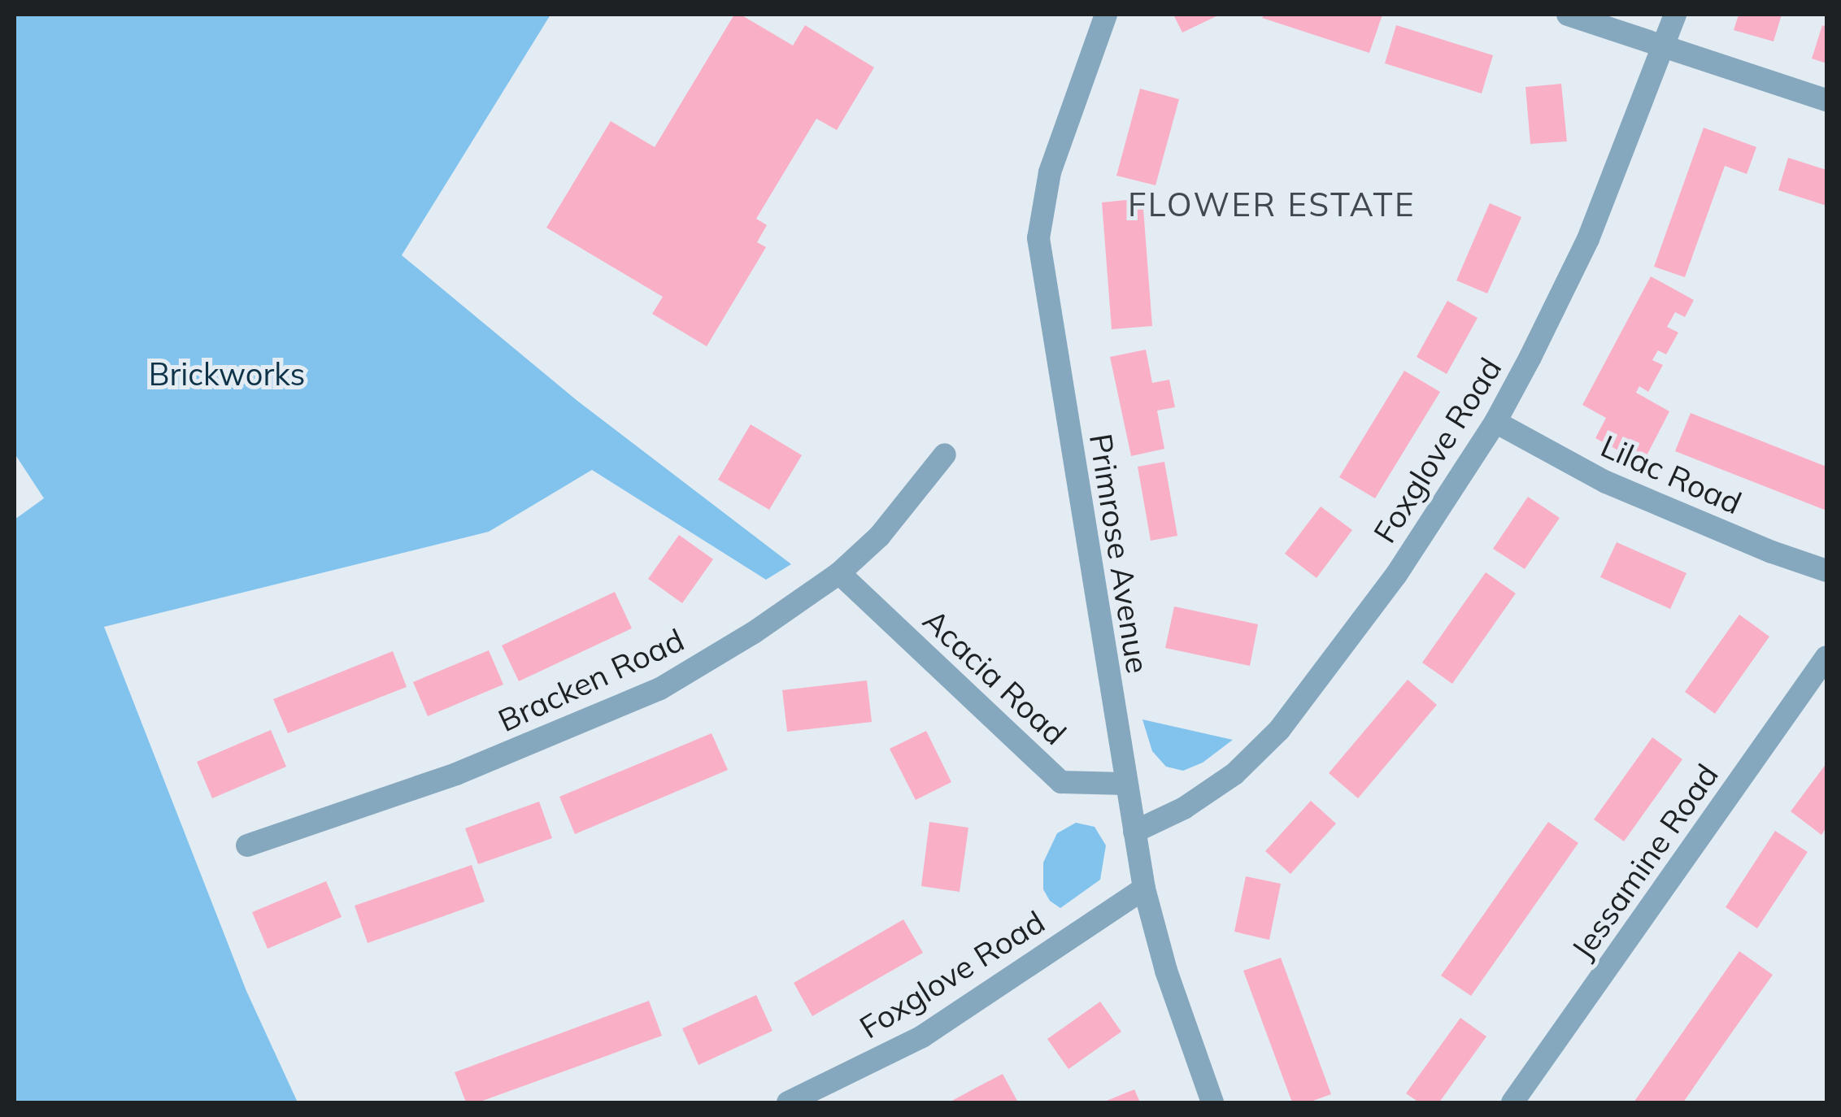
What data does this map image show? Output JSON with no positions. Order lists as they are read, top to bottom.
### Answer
{
  "streets": {
    "street": [
      "Foxglove Road",
      "Lilac Road",
      "Primrose Avenue",
      "Acacia Road",
      "Bracken Road",
      "Jessamine Road"
    ]
  },
  "crossings": [
    ["Foxglove Road", "Lilac Road"],
    ["Foxglove Road", "Primrose Avenue"],
    ["Primrose Avenue", "Acacia Road"],
    ["Acacia Road", "Bracken Road"]
  ],
  "districts": ["FLOWER ESTATE"],
  "parks": ["Brickworks"]
}
